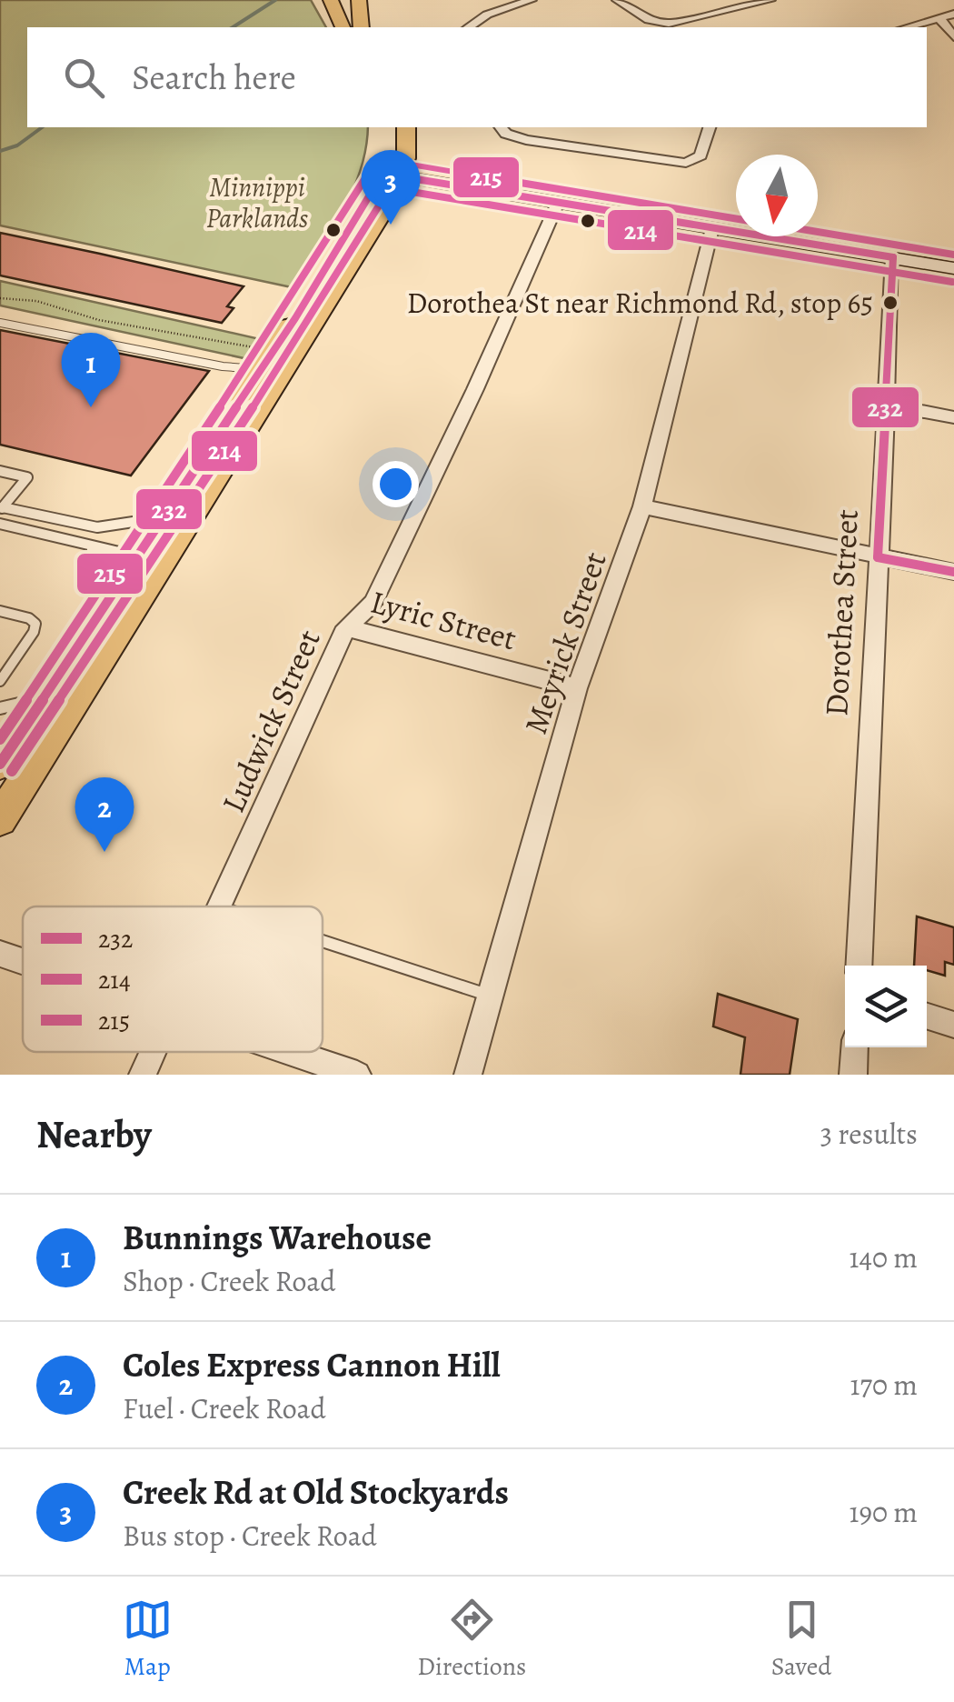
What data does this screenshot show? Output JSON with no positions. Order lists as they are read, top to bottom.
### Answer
{
  "streets": {
    "street": [
      "Dorothea Street",
      "Lyric Street",
      "Meyrick Street",
      "Ludwick Street"
    ]
  },
  "crossings": [
    ["Lyric Street", "Meyrick Street"],
    ["Lyric Street", "Ludwick Street"]
  ],
  "parks": ["Minnippi Parklands"],
  "places": ["Dorothea St near Richmond Rd, stop 65"],
  "lines": ["transit line 215", "transit line 232", "transit line 214"],
  "legend": ["232", "214", "215"],
  "north": "bottom",
  "page": {
    "search": "Search here",
    "pins": ["3", "1", "2"],
    "heading": ["Nearby", "3 results"],
    "list": [
      {
        "mark": "1",
        "name": "Bunnings Warehouse",
        "note": "Shop · Creek Road",
        "value": "140 m"
      },
      {
        "mark": "2",
        "name": "Coles Express Cannon Hill",
        "note": "Fuel · Creek Road",
        "value": "170 m"
      },
      {
        "mark": "3",
        "name": "Creek Rd at Old Stockyards",
        "note": "Bus stop · Creek Road",
        "value": "190 m"
      }
    ],
    "nav": ["Map", "Directions", "Saved"]
  }
}
